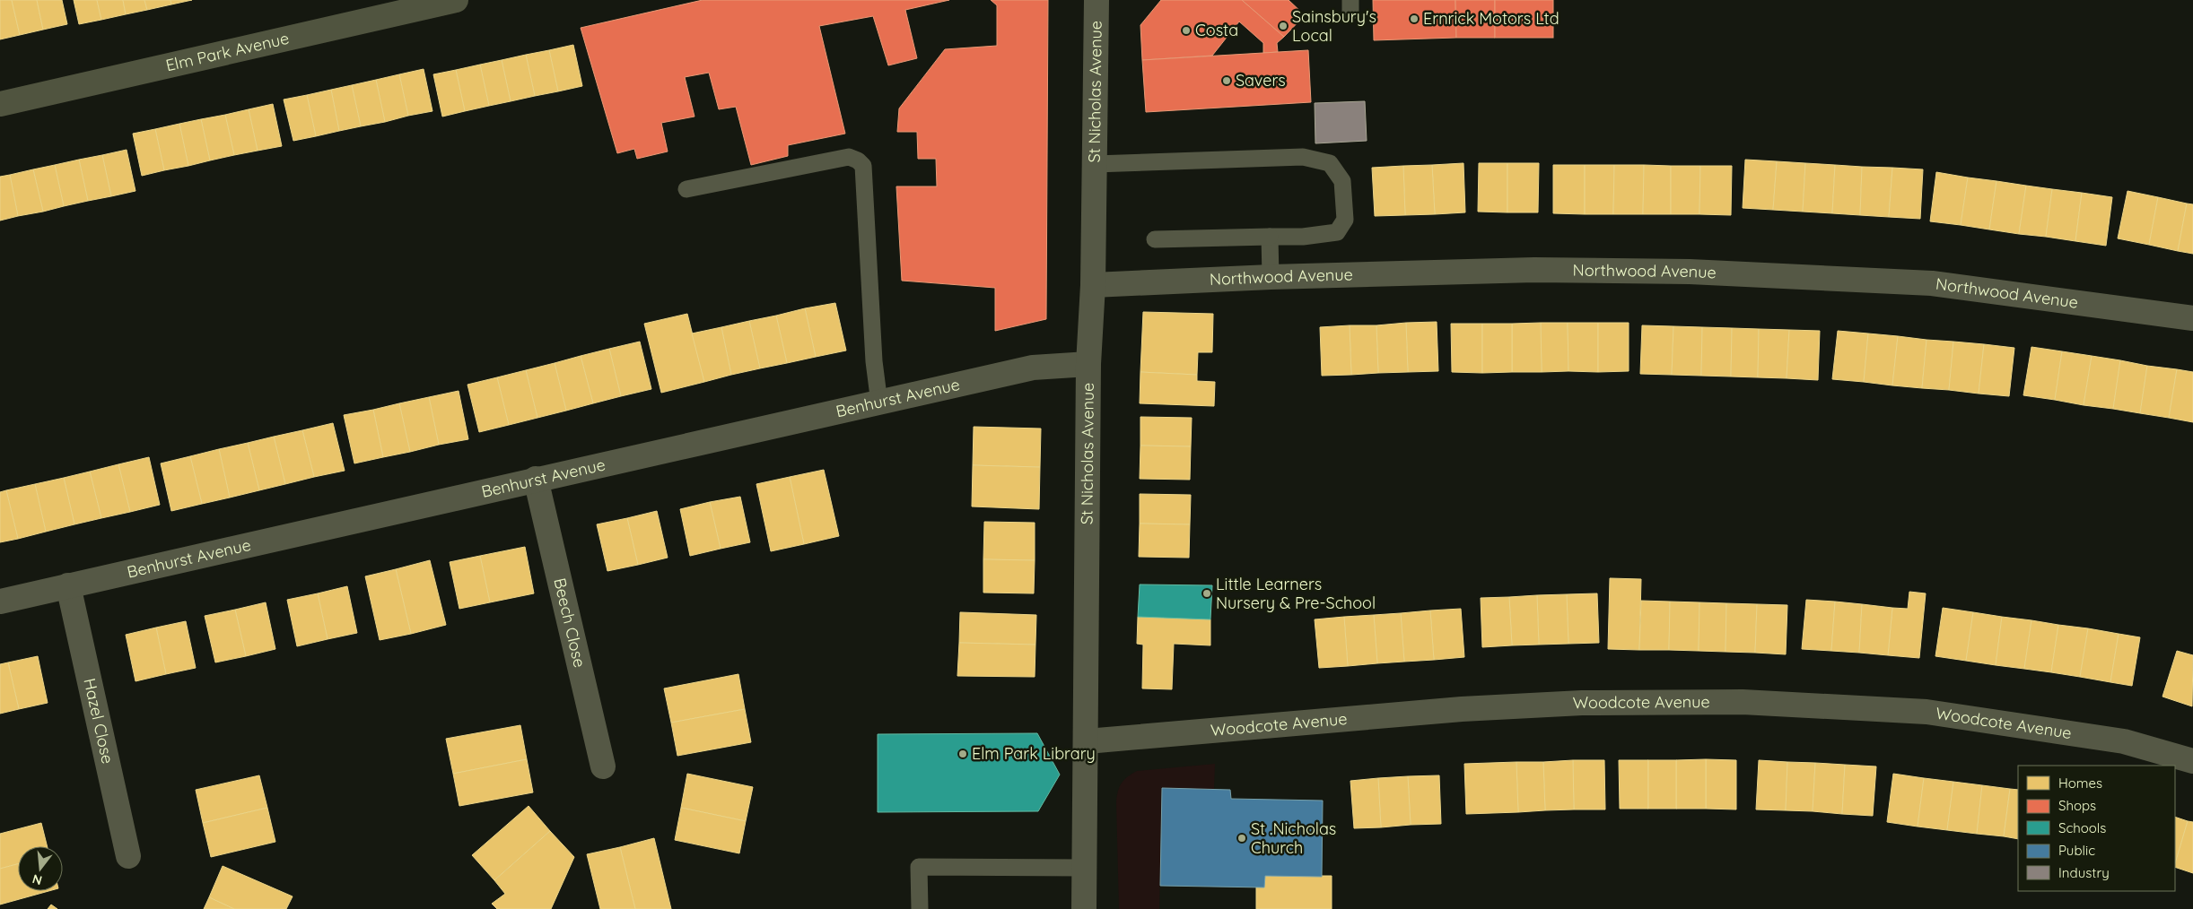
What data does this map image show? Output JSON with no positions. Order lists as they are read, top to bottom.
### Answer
{
  "streets": {
    "street": [
      "Elm Park Avenue",
      "St Nicholas Avenue",
      "Northwood Avenue",
      "Benhurst Avenue",
      "Beech Close",
      "Woodcote Avenue",
      "Hazel Close"
    ]
  },
  "crossings": [
    ["St Nicholas Avenue", "Northwood Avenue"],
    ["St Nicholas Avenue", "Benhurst Avenue"],
    ["St Nicholas Avenue", "Woodcote Avenue"],
    ["Benhurst Avenue", "Beech Close"],
    ["Benhurst Avenue", "Hazel Close"]
  ],
  "places": [
    "Ernrick Motors Ltd",
    "Sainsbury's Local",
    "Costa",
    "Savers",
    "Little Learners Nursery & Pre-School",
    "Elm Park Library",
    "St .Nicholas Church"
  ],
  "legend": [
    "Homes",
    "Shops",
    "Schools",
    "Public",
    "Industry"
  ],
  "north": "bottom"
}
